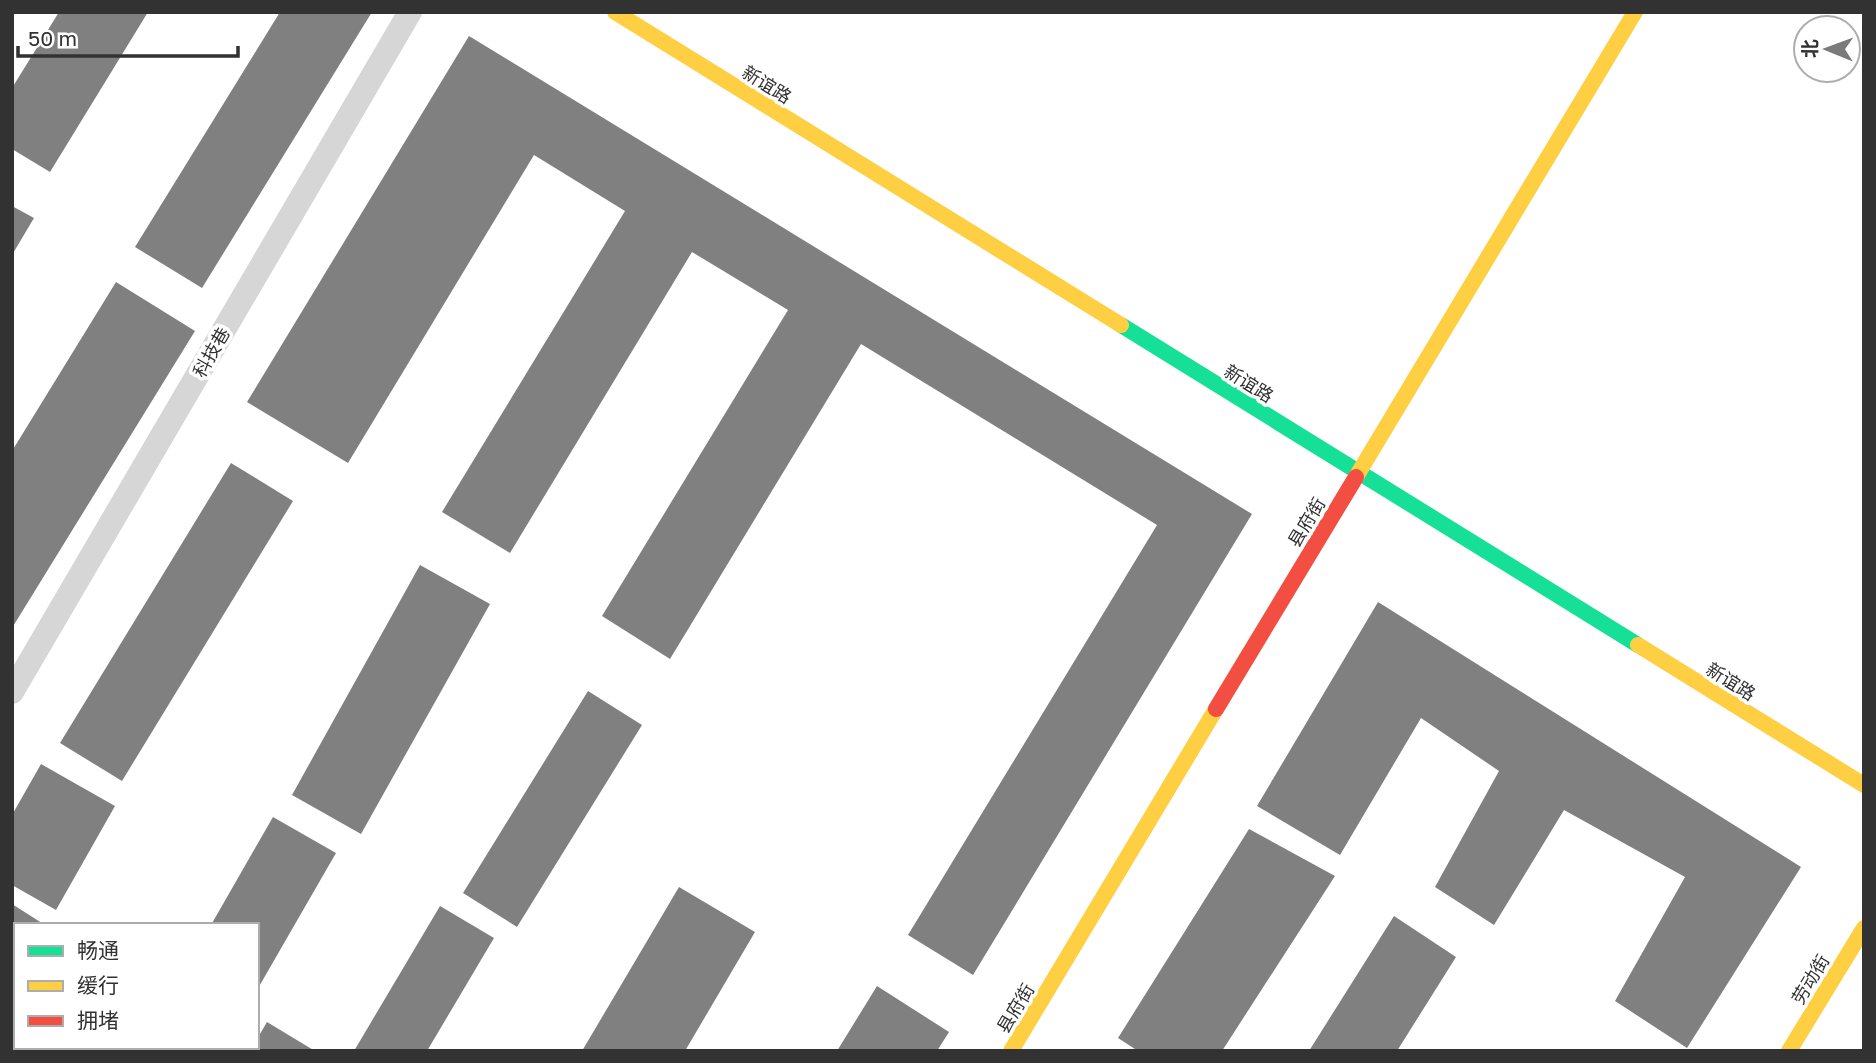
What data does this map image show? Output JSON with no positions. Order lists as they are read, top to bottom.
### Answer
{
  "streets": {
    "street": [
      "新谊路",
      "科技巷",
      "县府街",
      "劳动街"
    ]
  },
  "crossings": [
    ["新谊路", "县府街"]
  ],
  "legend": ["畅通", "缓行", "拥堵"],
  "scale_bar": "50 m",
  "north": "left"
}
